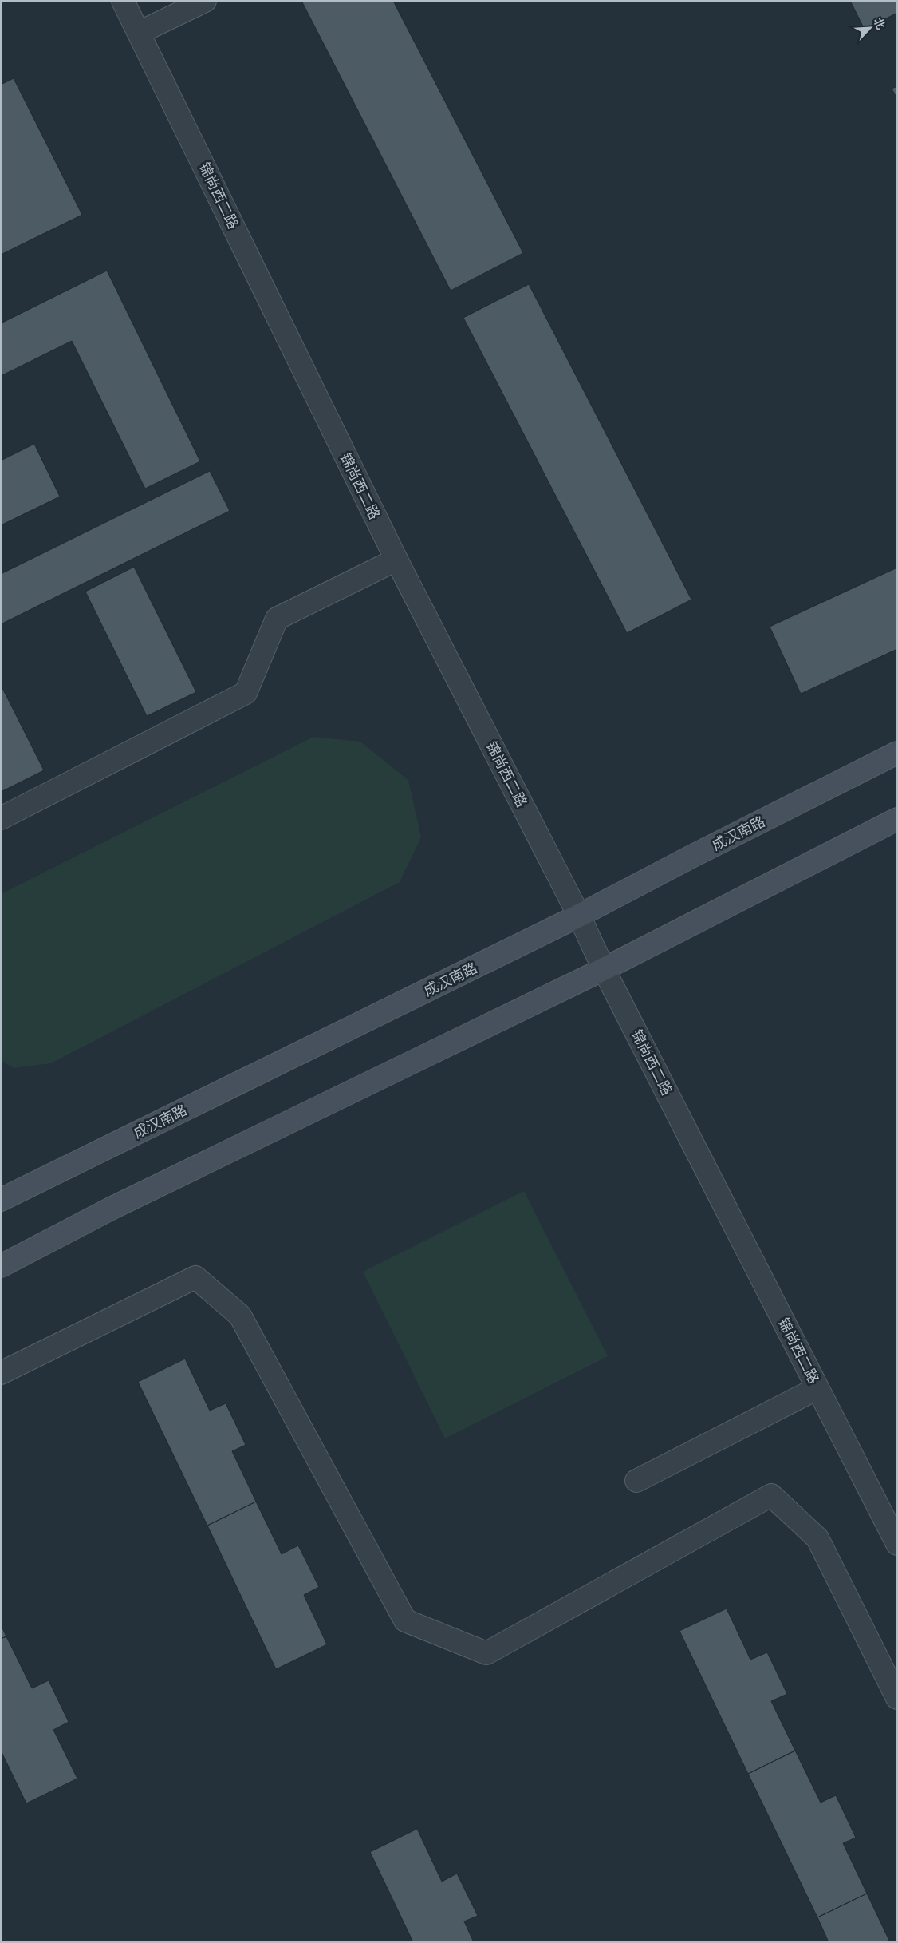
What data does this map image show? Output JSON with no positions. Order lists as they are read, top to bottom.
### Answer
{
  "streets": {
    "main road": ["成汉南路"],
    "street": ["锦尚西二路"]
  },
  "crossings": [
    ["锦尚西二路", "成汉南路"]
  ],
  "north": "top right"
}
